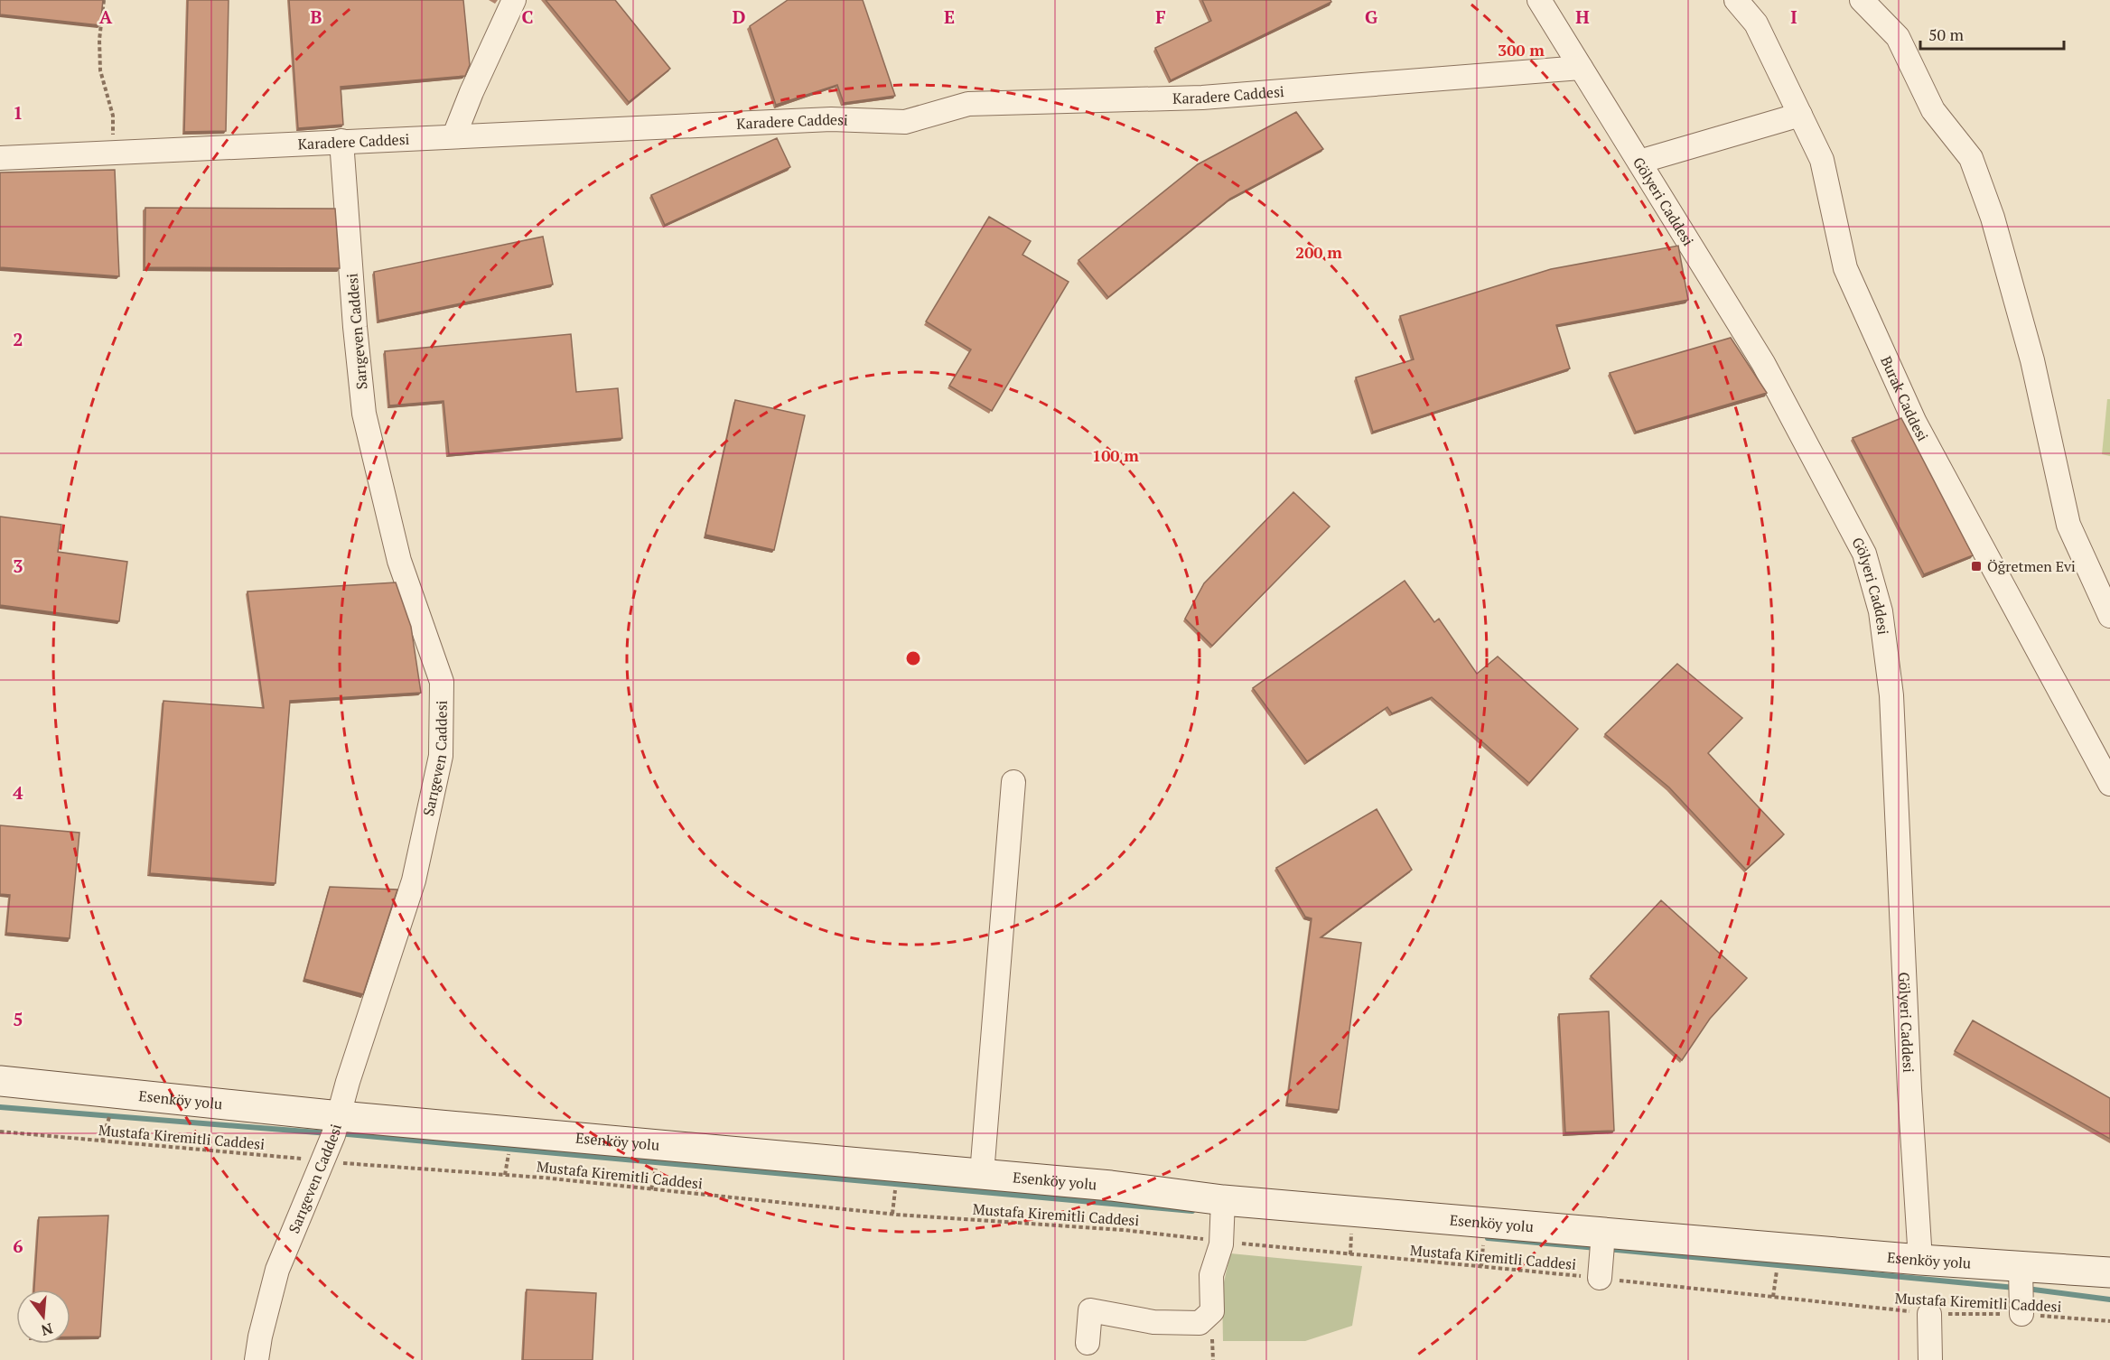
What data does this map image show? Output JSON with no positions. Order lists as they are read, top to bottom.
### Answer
{
  "streets": {
    "street": [
      "Karadere Caddesi",
      "Gölyeri Caddesi",
      "Sarıgeven Caddesi",
      "Burak Caddesi",
      "Esenköy yolu"
    ],
    "path": ["Mustafa Kiremitli Caddesi"]
  },
  "crossings": [
    ["Karadere Caddesi", "Gölyeri Caddesi"],
    ["Karadere Caddesi", "Sarıgeven Caddesi"],
    ["Gölyeri Caddesi", "Esenköy yolu"],
    ["Sarıgeven Caddesi", "Esenköy yolu"],
    ["Sarıgeven Caddesi", "Mustafa Kiremitli Caddesi"],
    ["Esenköy yolu", "Mustafa Kiremitli Caddesi"]
  ],
  "places": {
    "transit": ["Öğretmen Evi"]
  },
  "scale_bar": "50 m",
  "north": "bottom",
  "grid": {
    "columns": [
      "A",
      "B",
      "C",
      "D",
      "E",
      "F",
      "G",
      "H",
      "I"
    ],
    "rows": [
      "1",
      "2",
      "3",
      "4",
      "5",
      "6"
    ]
  },
  "rings": ["300 m", "200 m", "100 m"]
}
